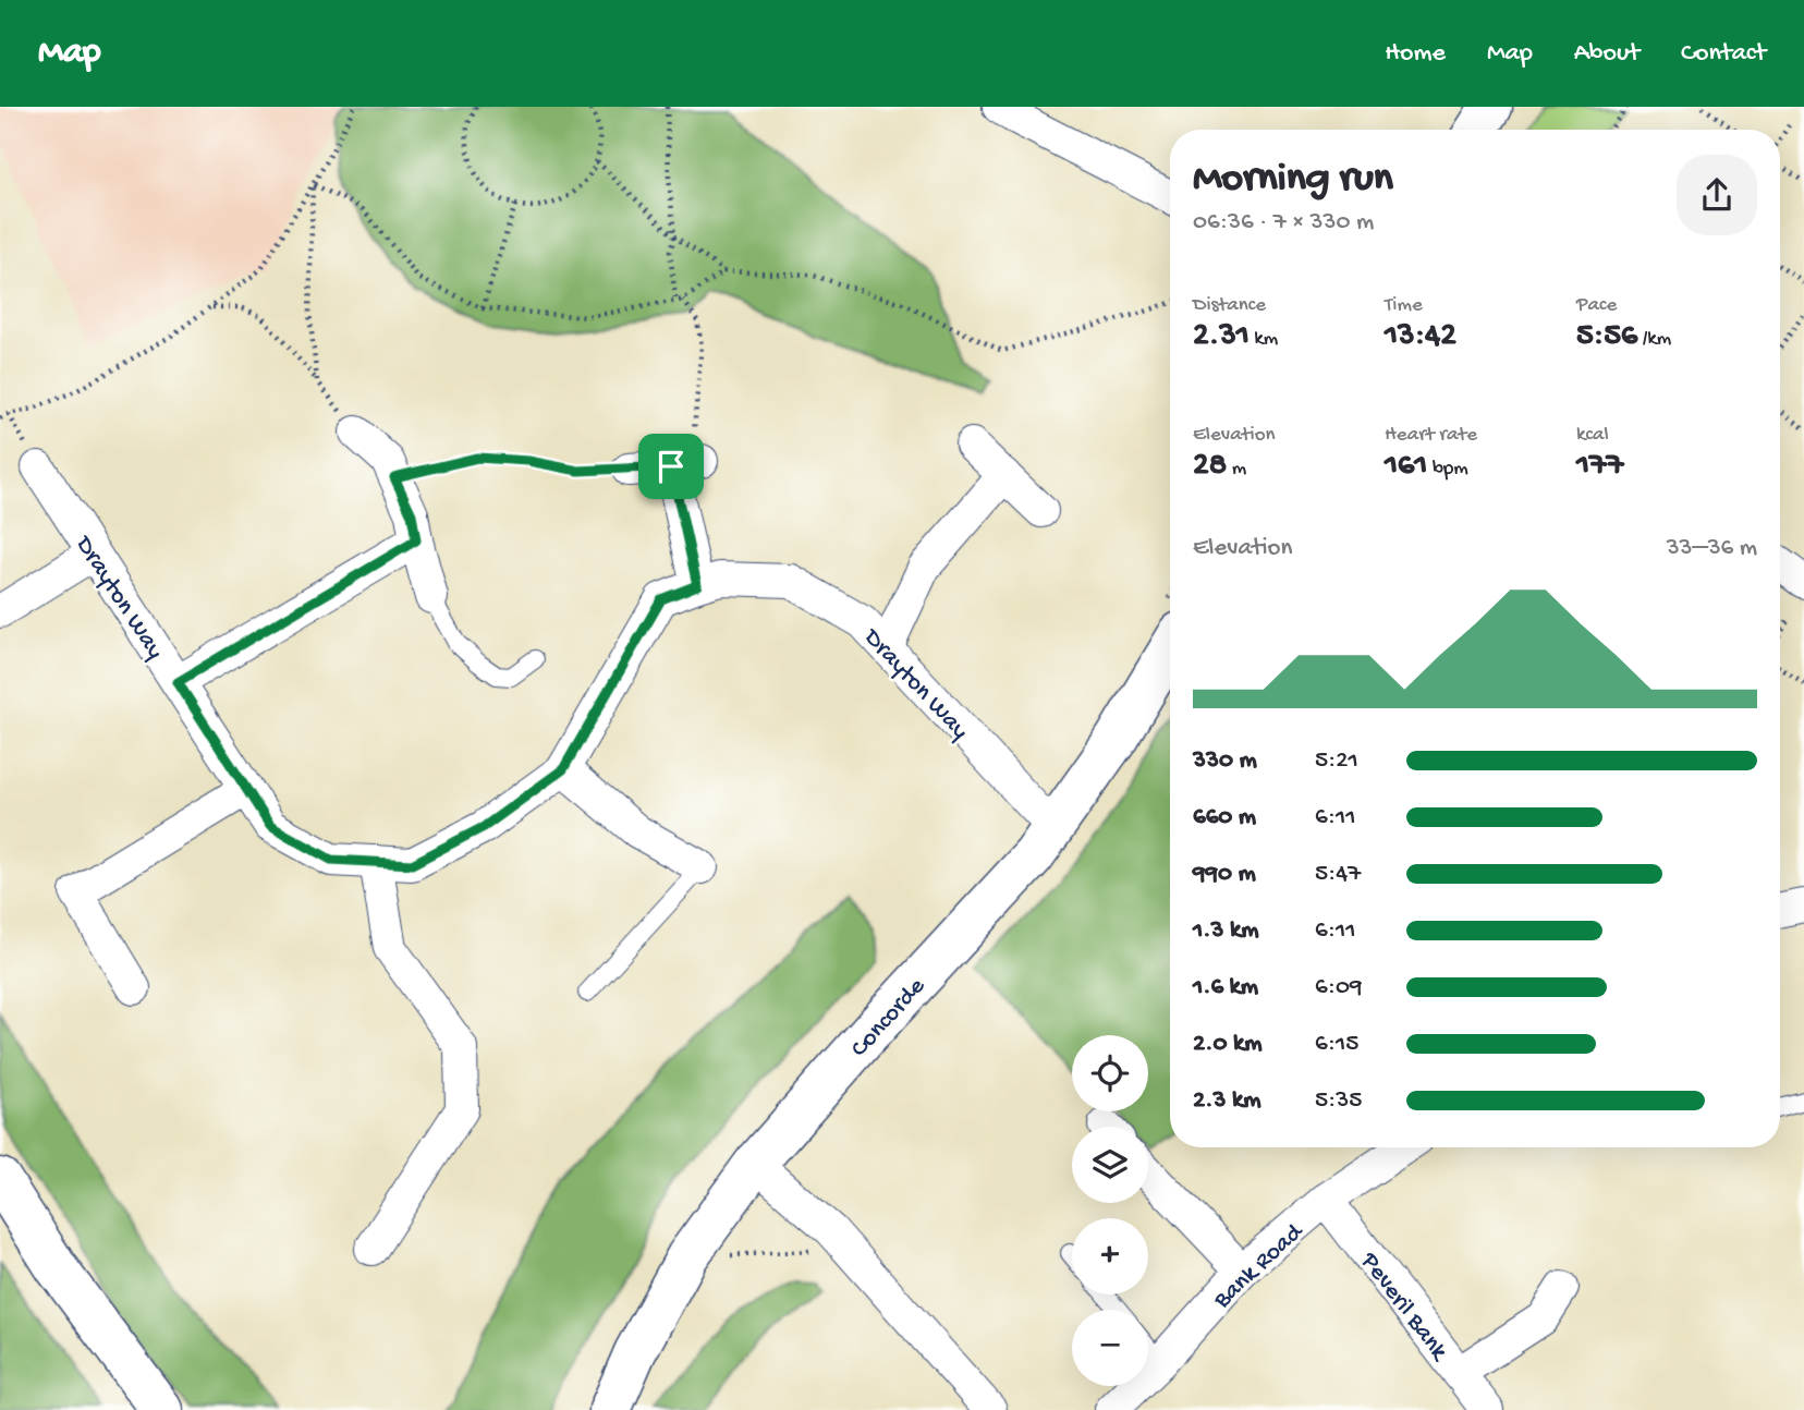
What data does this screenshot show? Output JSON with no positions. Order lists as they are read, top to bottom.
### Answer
{
  "streets": {
    "street": [
      "Drayton Way",
      "Concorde",
      "Bank Road",
      "Peveril Bank"
    ]
  },
  "crossings": [
    ["Drayton Way", "Concorde"],
    ["Bank Road", "Peveril Bank"]
  ],
  "page": {
    "header": "Map",
    "nav": [
      "Home",
      "Map",
      "About",
      "Contact"
    ],
    "heading": ["Morning run", "06:36 · 7 × 330 m"],
    "stats": [
      ["Distance", "2.31 km"],
      ["Time", "13:42"],
      ["Pace", "5:56 /km"],
      ["Elevation", "28 m"],
      ["Heart rate", "161 bpm"],
      ["kcal", "177"]
    ],
    "chart": ["Elevation", "33–36 m"],
    "list": [
      {
        "name": "330 m",
        "note": "5:21"
      },
      {
        "name": "660 m",
        "note": "6:11"
      },
      {
        "name": "990 m",
        "note": "5:47"
      },
      {
        "name": "1.3 km",
        "note": "6:11"
      },
      {
        "name": "1.6 km",
        "note": "6:09"
      },
      {
        "name": "2.0 km",
        "note": "6:15"
      },
      {
        "name": "2.3 km",
        "note": "5:35"
      }
    ],
    "map_buttons": ["+", "−"]
  }
}
